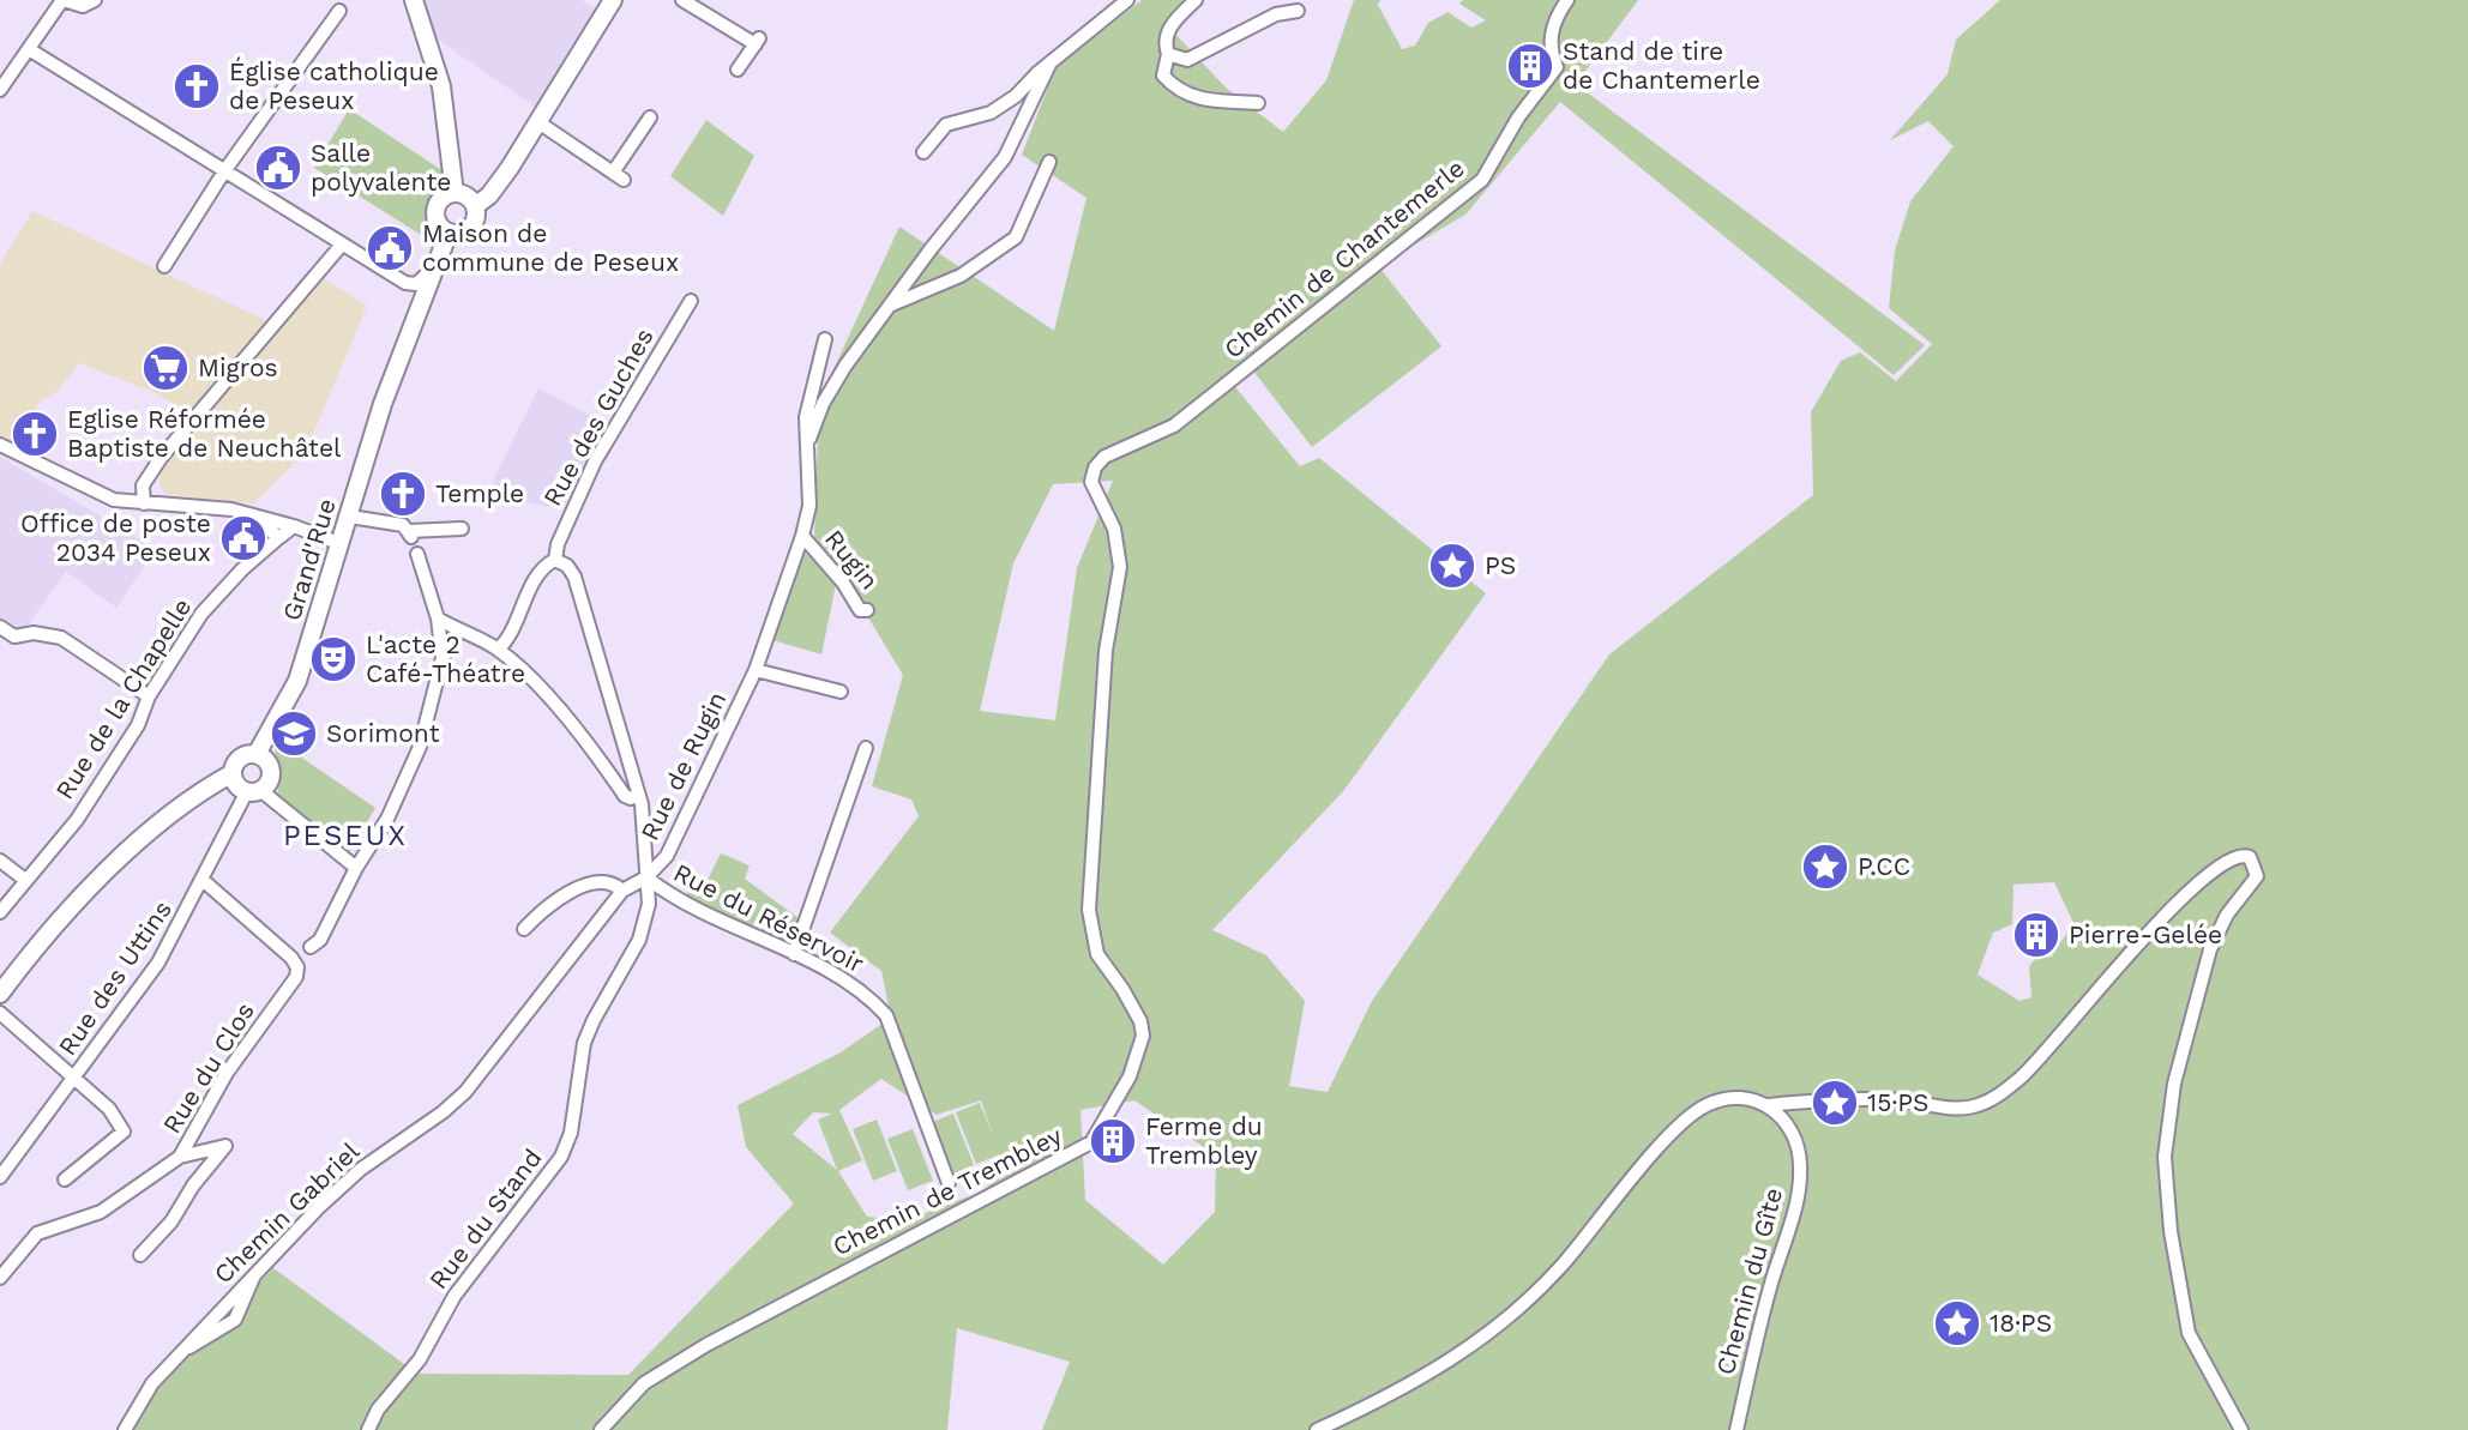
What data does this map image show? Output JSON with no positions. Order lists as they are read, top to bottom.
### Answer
{
  "streets": {
    "main road": ["Grand'Rue"],
    "street": [
      "Chemin de Chantemerle",
      "Rue des Guches",
      "Rugin",
      "Rue de la Chapelle",
      "Rue de Rugin",
      "Rue du Réservoir",
      "Rue des Uttins",
      "Rue du Clos",
      "Chemin de Trembley",
      "Chemin Gabriel",
      "Rue du Stand",
      "Chemin du Gîte"
    ]
  },
  "crossings": [
    ["Chemin de Chantemerle", "Chemin de Trembley"],
    ["Rue des Guches", "Rue du Stand"],
    ["Grand'Rue", "Rue des Uttins"],
    ["Rugin", "Rue de Rugin"],
    ["Rue de Rugin", "Rue du Réservoir"],
    ["Rue de Rugin", "Chemin Gabriel"],
    ["Rue de Rugin", "Rue du Stand"],
    ["Rue du Réservoir", "Chemin Gabriel"],
    ["Rue du Réservoir", "Rue du Stand"],
    ["Rue des Uttins", "Rue du Clos"],
    ["Chemin Gabriel", "Rue du Stand"]
  ],
  "districts": ["PESEUX"],
  "places": {
    "building": ["Stand de tire de Chantemerle", "Pierre-Gelée", "Ferme du Trembley"],
    "church": ["Église catholique de Peseux", "Eglise Réformée Baptiste de Neuchâtel", "Temple"],
    "public building": ["Salle polyvalente", "Maison de commune de Peseux", "Office de poste 2034 Peseux"],
    "supermarket": ["Migros"],
    "place": [
      "PS",
      "P.CC",
      "15·PS",
      "18·PS"
    ],
    "theatre": ["L'acte 2 Café-Théatre"],
    "school or university": ["Sorimont"]
  }
}
